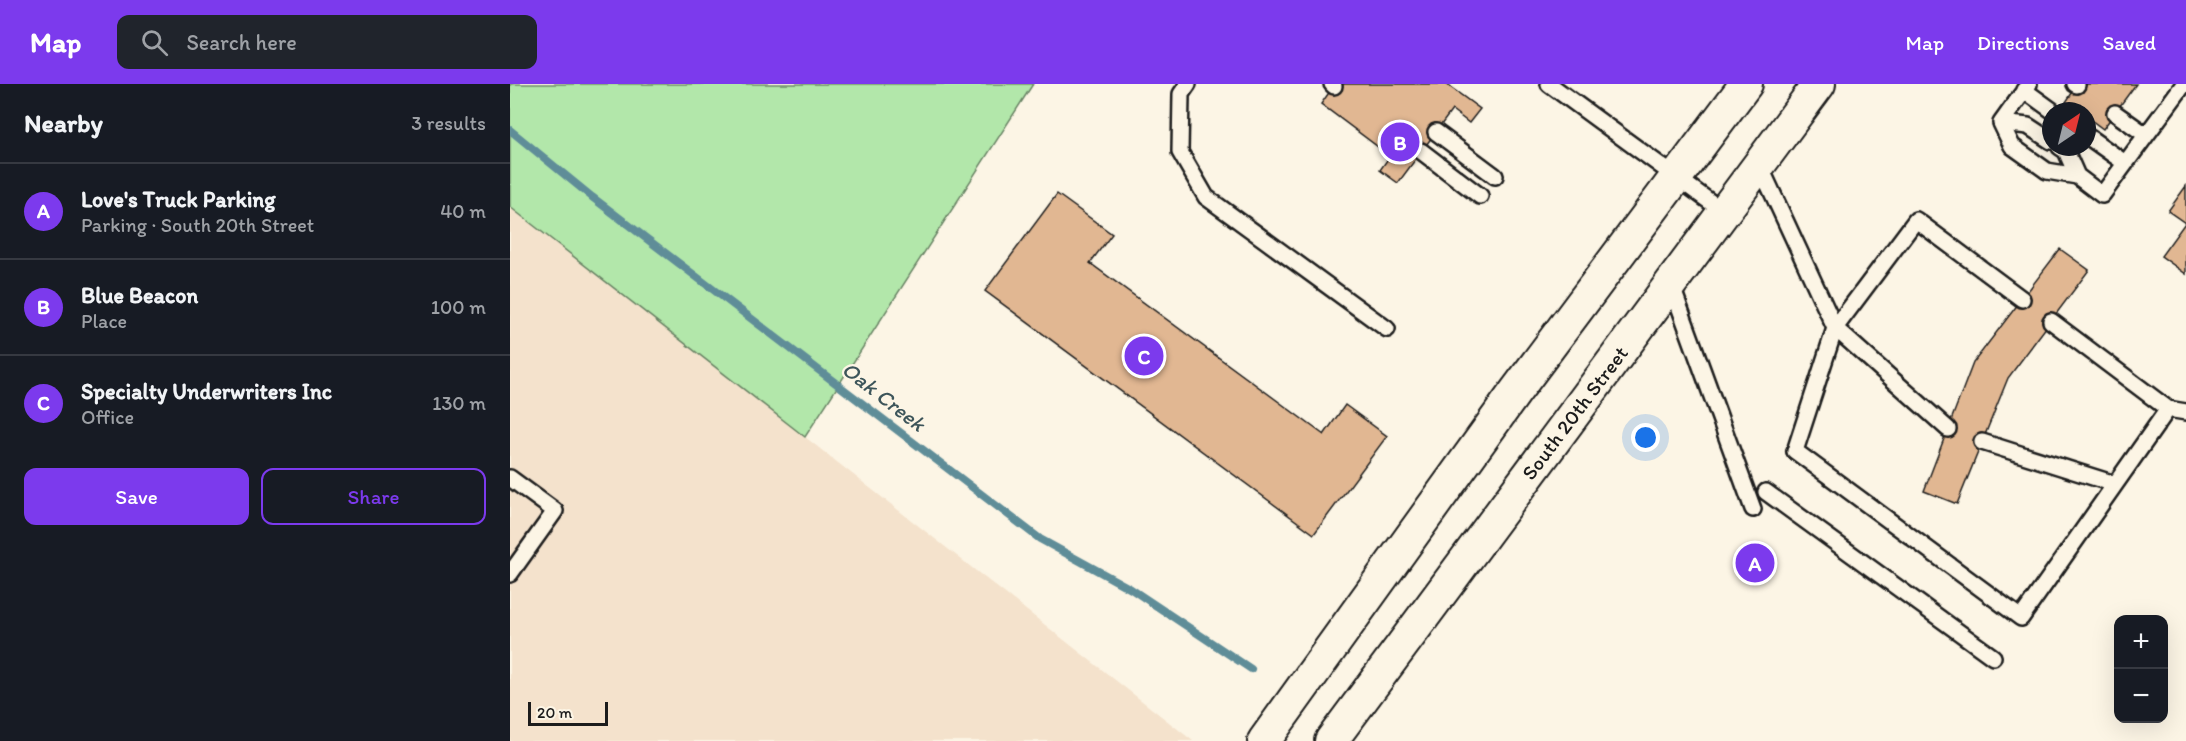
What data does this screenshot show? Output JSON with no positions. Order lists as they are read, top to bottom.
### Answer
{
  "streets": {
    "street": ["South 20th Street"]
  },
  "water": ["Oak Creek"],
  "scale_bar": "20 m",
  "north": "top right",
  "page": {
    "header": "Map",
    "search": "Search here",
    "nav": ["Map", "Directions", "Saved"],
    "heading": ["Nearby", "3 results"],
    "pins": ["B", "C", "A"],
    "list": [
      {
        "mark": "A",
        "name": "Love's Truck Parking",
        "note": "Parking · South 20th Street",
        "value": "40 m"
      },
      {
        "mark": "B",
        "name": "Blue Beacon",
        "note": "Place",
        "value": "100 m"
      },
      {
        "mark": "C",
        "name": "Specialty Underwriters Inc",
        "note": "Office",
        "value": "130 m"
      }
    ],
    "buttons": ["Save", "Share"],
    "map_buttons": ["+", "−"],
    "scale": "20 m"
  }
}
